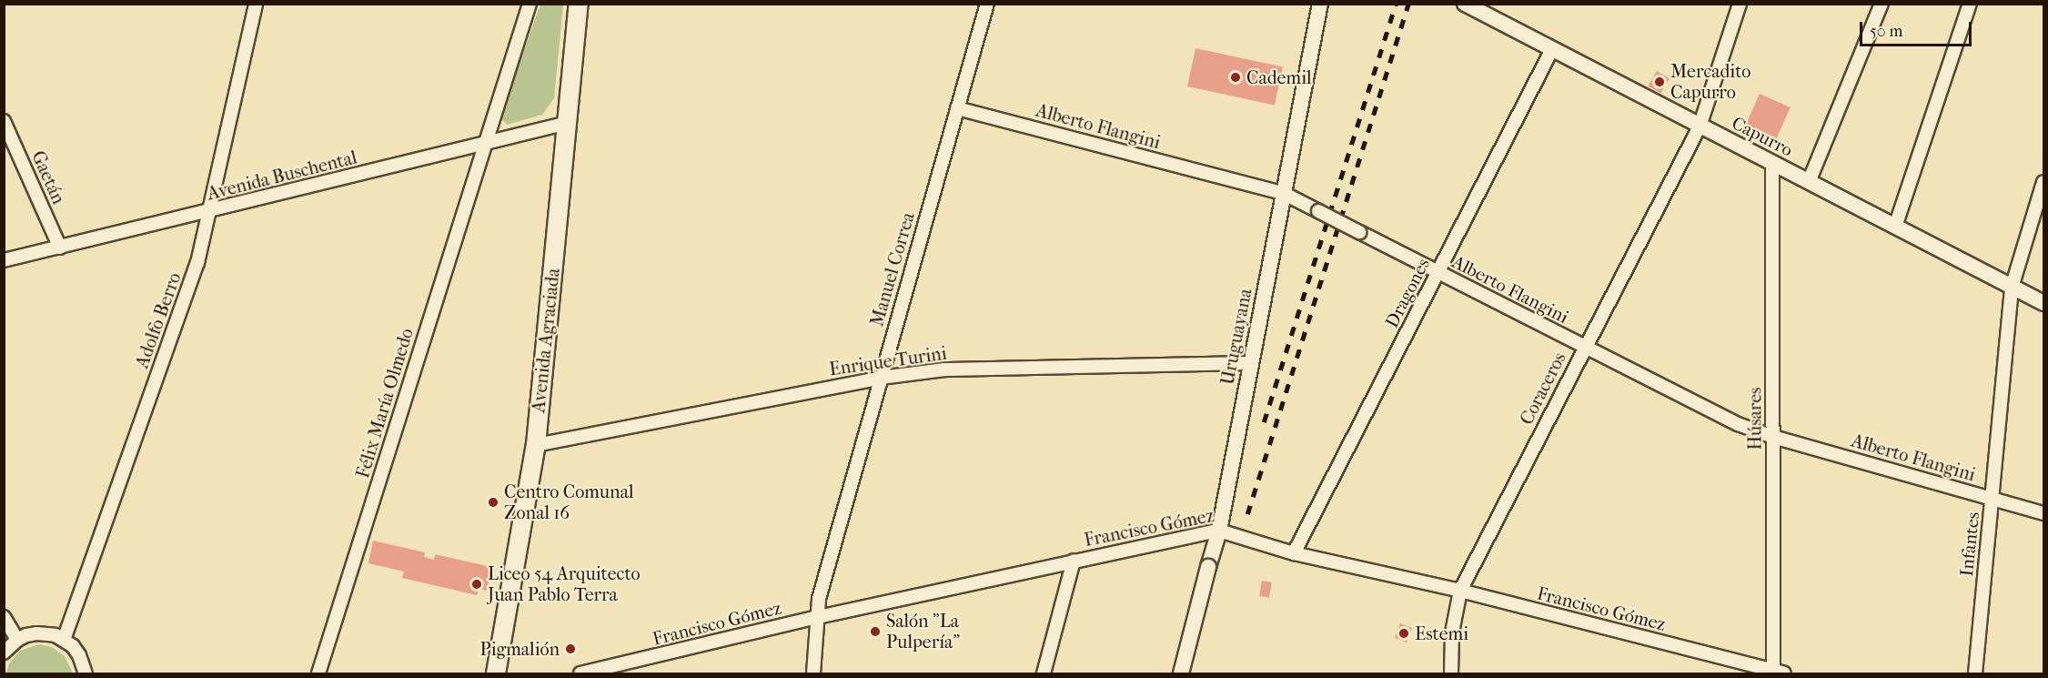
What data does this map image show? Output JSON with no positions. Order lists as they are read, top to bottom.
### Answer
{
  "streets": {
    "main road": ["Avenida Agraciada"],
    "street": [
      "Alberto Flangini",
      "Capurro",
      "Avenida Buschental",
      "Gaetán",
      "Manuel Correa",
      "Dragones",
      "Adolfo Berro",
      "Uruguayana",
      "Enrique Turini",
      "Coraceros",
      "Félix María Olmedo",
      "Húsares",
      "Francisco Gómez",
      "Infantes"
    ]
  },
  "crossings": [
    ["Alberto Flangini", "Manuel Correa"],
    ["Alberto Flangini", "Dragones"],
    ["Alberto Flangini", "Uruguayana"],
    ["Alberto Flangini", "Coraceros"],
    ["Alberto Flangini", "Húsares"],
    ["Alberto Flangini", "Infantes"],
    ["Capurro", "Dragones"],
    ["Capurro", "Coraceros"],
    ["Capurro", "Húsares"],
    ["Capurro", "Infantes"],
    ["Avenida Buschental", "Gaetán"],
    ["Avenida Buschental", "Adolfo Berro"],
    ["Avenida Buschental", "Avenida Agraciada"],
    ["Avenida Buschental", "Félix María Olmedo"],
    ["Manuel Correa", "Enrique Turini"],
    ["Manuel Correa", "Francisco Gómez"],
    ["Dragones", "Francisco Gómez"],
    ["Uruguayana", "Enrique Turini"],
    ["Uruguayana", "Francisco Gómez"],
    ["Avenida Agraciada", "Enrique Turini"],
    ["Coraceros", "Francisco Gómez"],
    ["Húsares", "Francisco Gómez"]
  ],
  "places": [
    "Cademil",
    "Mercadito Capurro",
    "Centro Comunal Zonal 16",
    "Liceo 54 Arquitecto Juan Pablo Terra",
    "Salón \"La Pulpería\"",
    "Estemi",
    "Pigmalión"
  ],
  "scale_bar": "50 m"
}
